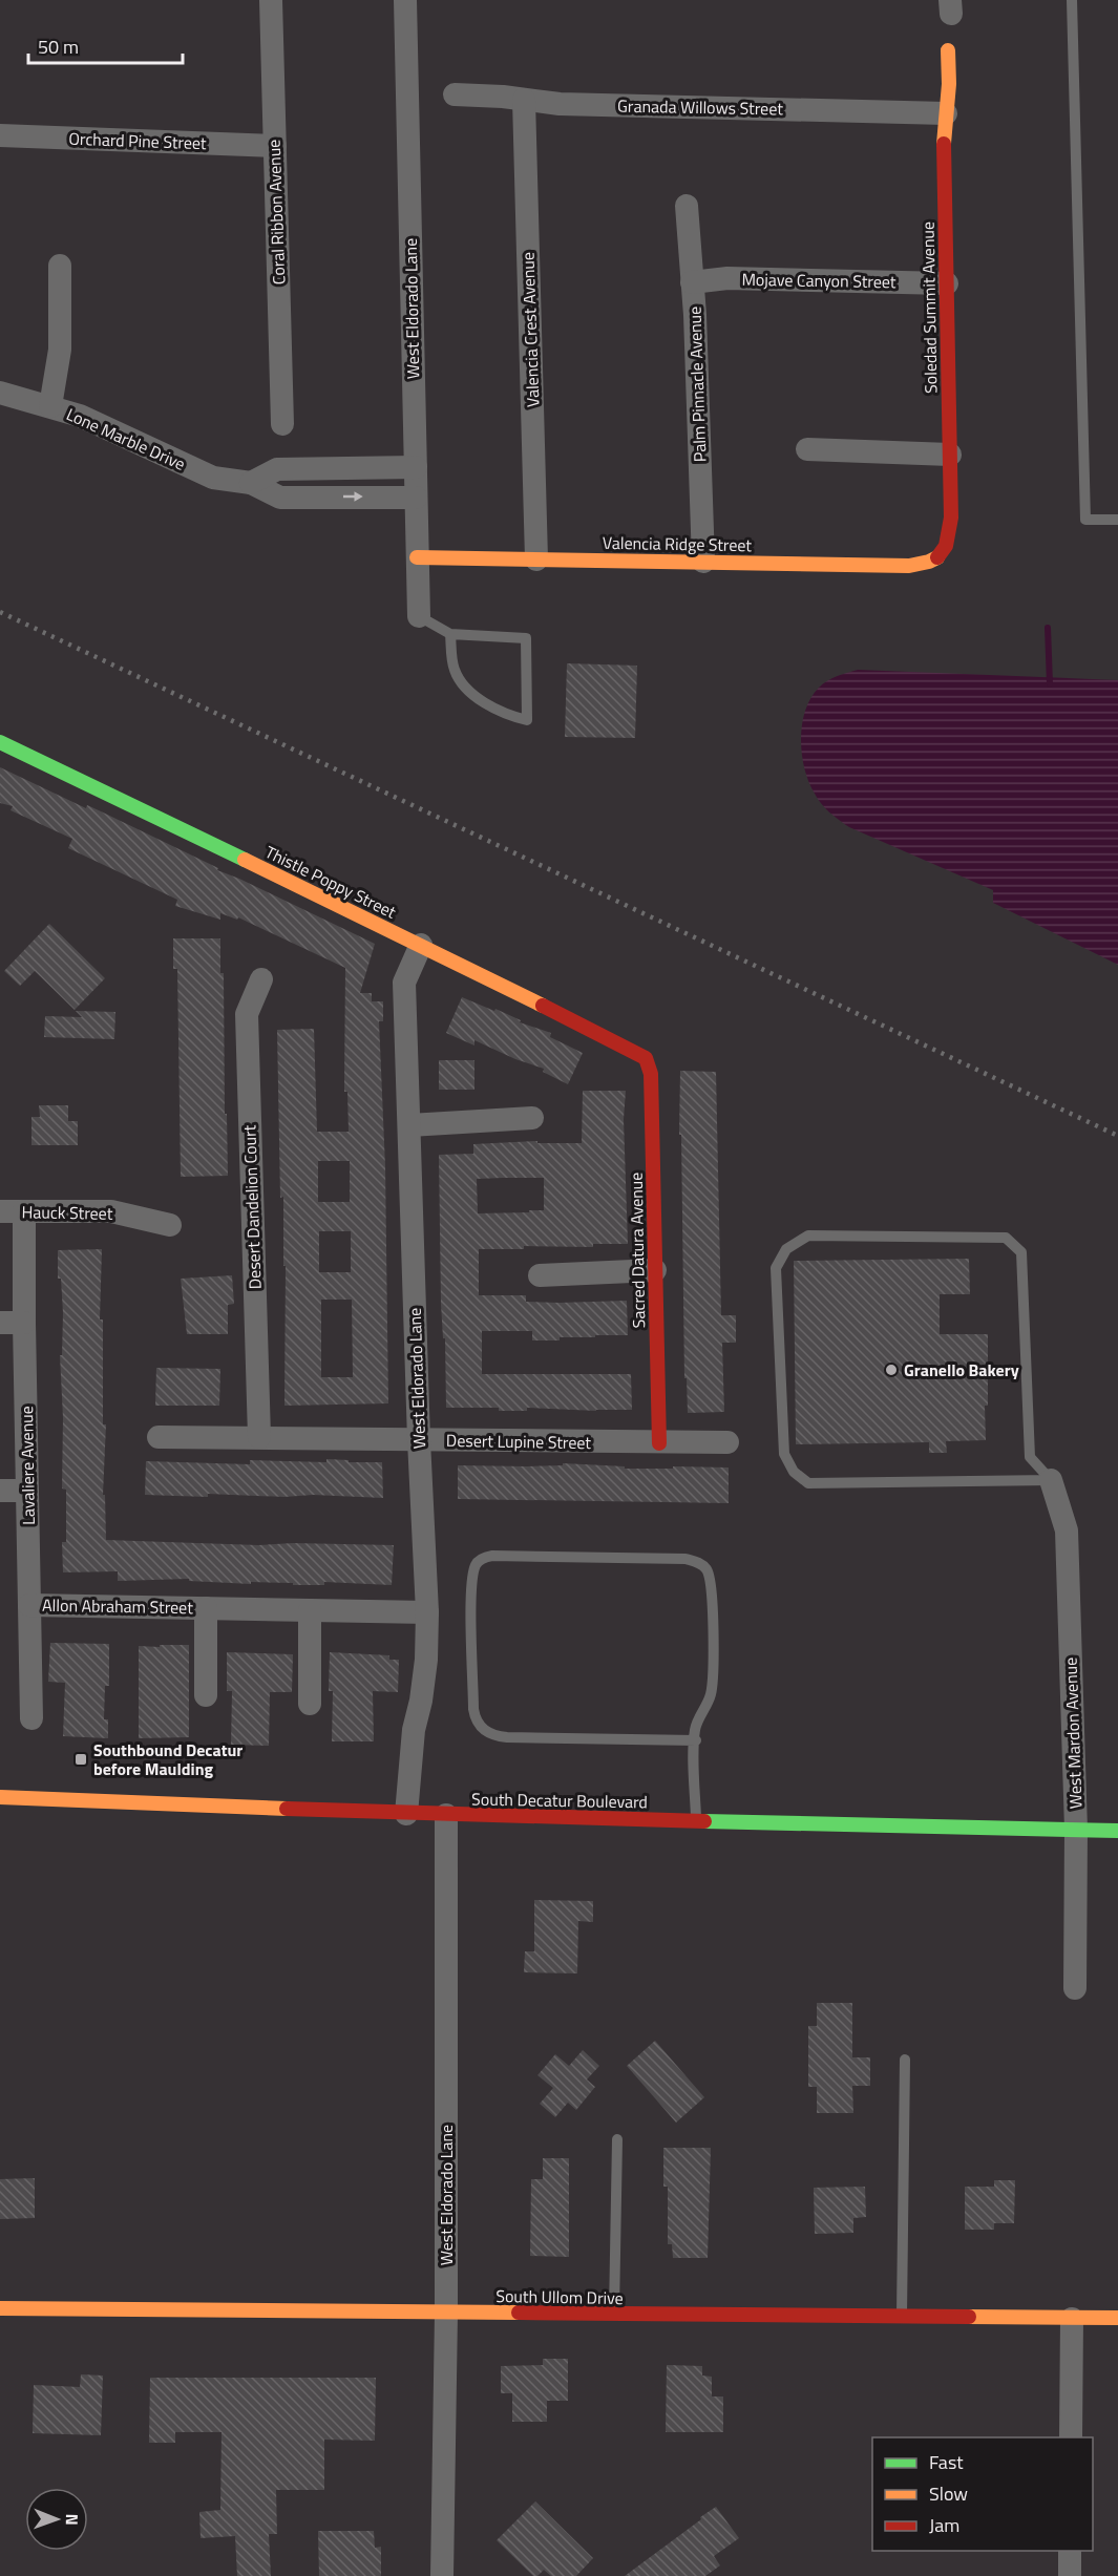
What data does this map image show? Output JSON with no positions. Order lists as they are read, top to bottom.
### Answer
{
  "streets": {
    "street": [
      "Granada Willows Street",
      "Orchard Pine Street",
      "Coral Ribbon Avenue",
      "Mojave Canyon Street",
      "Soledad Summit Avenue",
      "West Eldorado Lane",
      "Valencia Crest Avenue",
      "Palm Pinnacle Avenue",
      "Lone Marble Drive",
      "Valencia Ridge Street",
      "Thistle Poppy Street",
      "Desert Dandelion Court",
      "Hauck Street",
      "Sacred Datura Avenue",
      "Desert Lupine Street",
      "Lavaliere Avenue",
      "Allon Abraham Street",
      "West Mardon Avenue",
      "South Decatur Boulevard",
      "South Ullom Drive"
    ]
  },
  "crossings": [
    ["Granada Willows Street", "Soledad Summit Avenue"],
    ["Granada Willows Street", "Valencia Crest Avenue"],
    ["Orchard Pine Street", "Coral Ribbon Avenue"],
    ["Mojave Canyon Street", "Soledad Summit Avenue"],
    ["Mojave Canyon Street", "Palm Pinnacle Avenue"],
    ["Soledad Summit Avenue", "Valencia Ridge Street"],
    ["West Eldorado Lane", "Lone Marble Drive"],
    ["West Eldorado Lane", "Valencia Ridge Street"],
    ["West Eldorado Lane", "Thistle Poppy Street"],
    ["West Eldorado Lane", "Desert Lupine Street"],
    ["West Eldorado Lane", "Allon Abraham Street"],
    ["West Eldorado Lane", "South Decatur Boulevard"],
    ["West Eldorado Lane", "South Ullom Drive"],
    ["Valencia Crest Avenue", "Valencia Ridge Street"],
    ["Palm Pinnacle Avenue", "Valencia Ridge Street"],
    ["Thistle Poppy Street", "Sacred Datura Avenue"],
    ["Desert Dandelion Court", "Desert Lupine Street"],
    ["Hauck Street", "Lavaliere Avenue"],
    ["Sacred Datura Avenue", "Desert Lupine Street"],
    ["Lavaliere Avenue", "Allon Abraham Street"],
    ["West Mardon Avenue", "South Decatur Boulevard"]
  ],
  "places": {
    "other": ["Granello Bakery"],
    "transit": ["Southbound Decatur before Maulding"]
  },
  "legend": ["Fast", "Slow", "Jam"],
  "scale_bar": "50 m",
  "north": "right"
}
